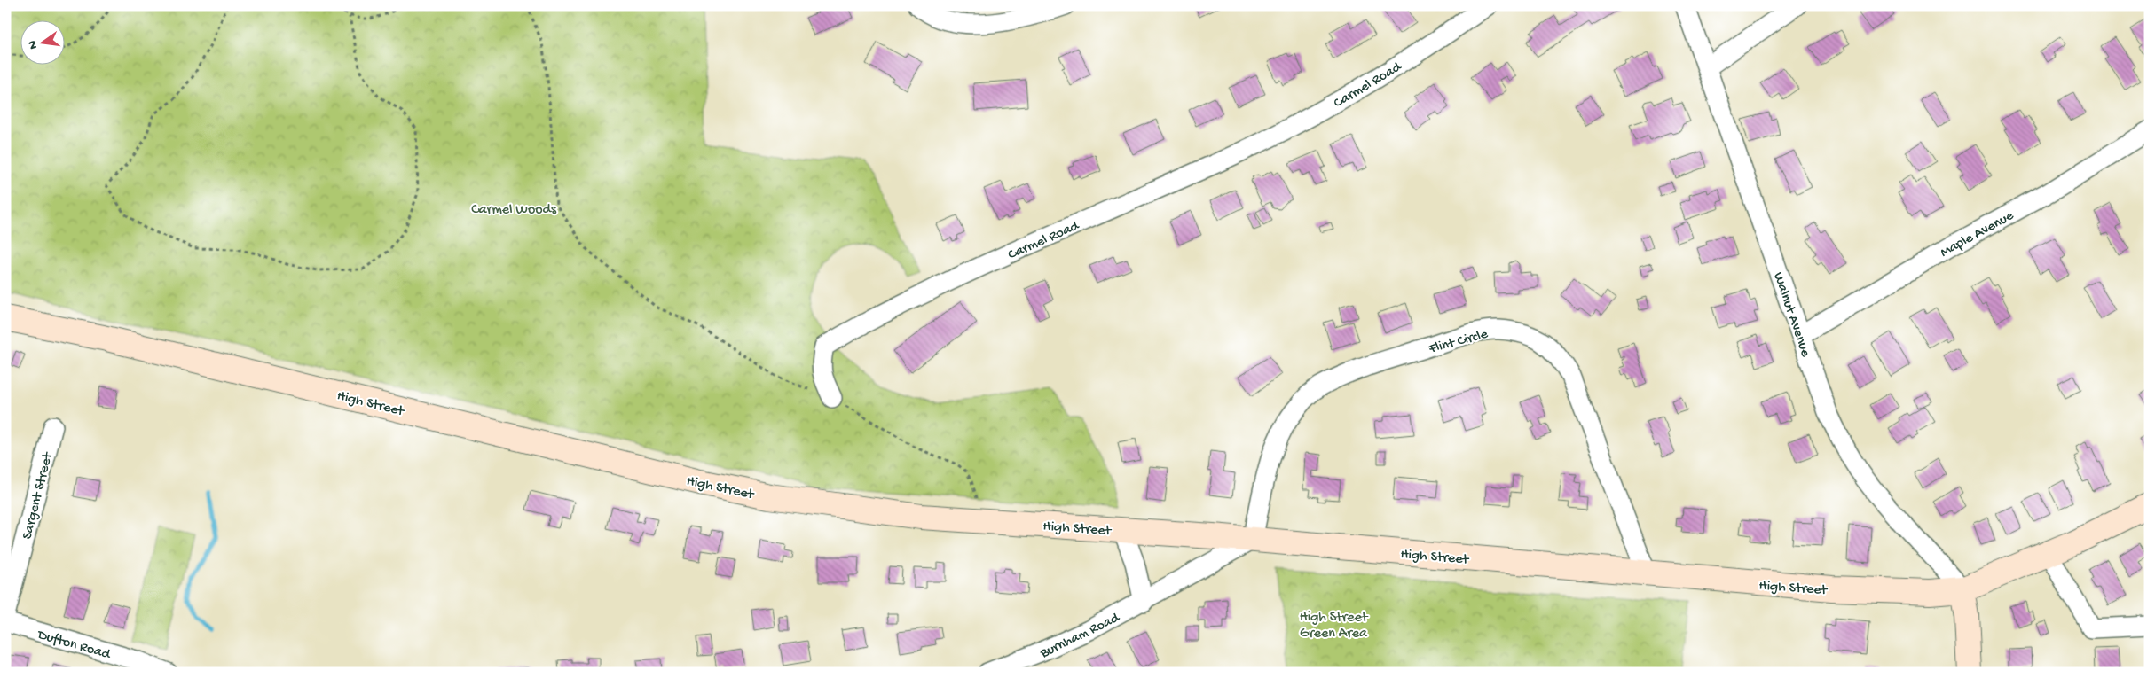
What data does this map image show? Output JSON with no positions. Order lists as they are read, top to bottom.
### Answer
{
  "streets": {
    "main road": ["High Street"],
    "street": [
      "Carmel Road",
      "Maple Avenue",
      "Walnut Avenue",
      "Flint Circle",
      "Sargent Street",
      "Burnham Road",
      "Dufton Road"
    ]
  },
  "crossings": [
    ["Maple Avenue", "Walnut Avenue"],
    ["Walnut Avenue", "High Street"],
    ["Flint Circle", "High Street"],
    ["Flint Circle", "Burnham Road"],
    ["High Street", "Burnham Road"]
  ],
  "parks": ["Carmel Woods", "High Street Green Area"],
  "north": "left"
}
